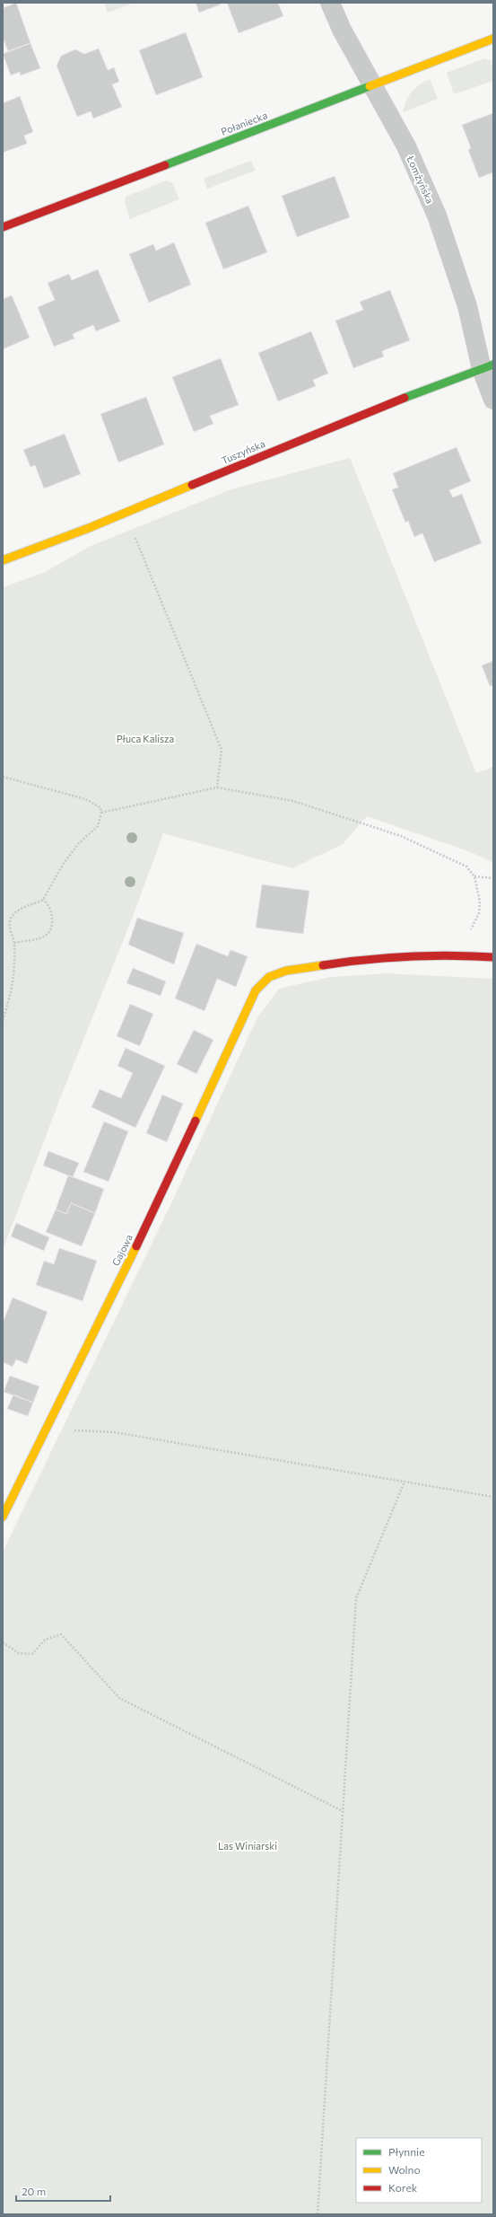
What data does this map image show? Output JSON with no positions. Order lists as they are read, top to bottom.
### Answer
{
  "streets": {
    "street": [
      "Połaniecka",
      "Łomżyńska",
      "Tuszyńska",
      "Gajowa"
    ]
  },
  "crossings": [
    ["Połaniecka", "Łomżyńska"],
    ["Łomżyńska", "Tuszyńska"]
  ],
  "parks": ["Płuca Kalisza", "Las Winiarski"],
  "legend": ["Płynnie", "Wolno", "Korek"],
  "scale_bar": "20 m"
}
